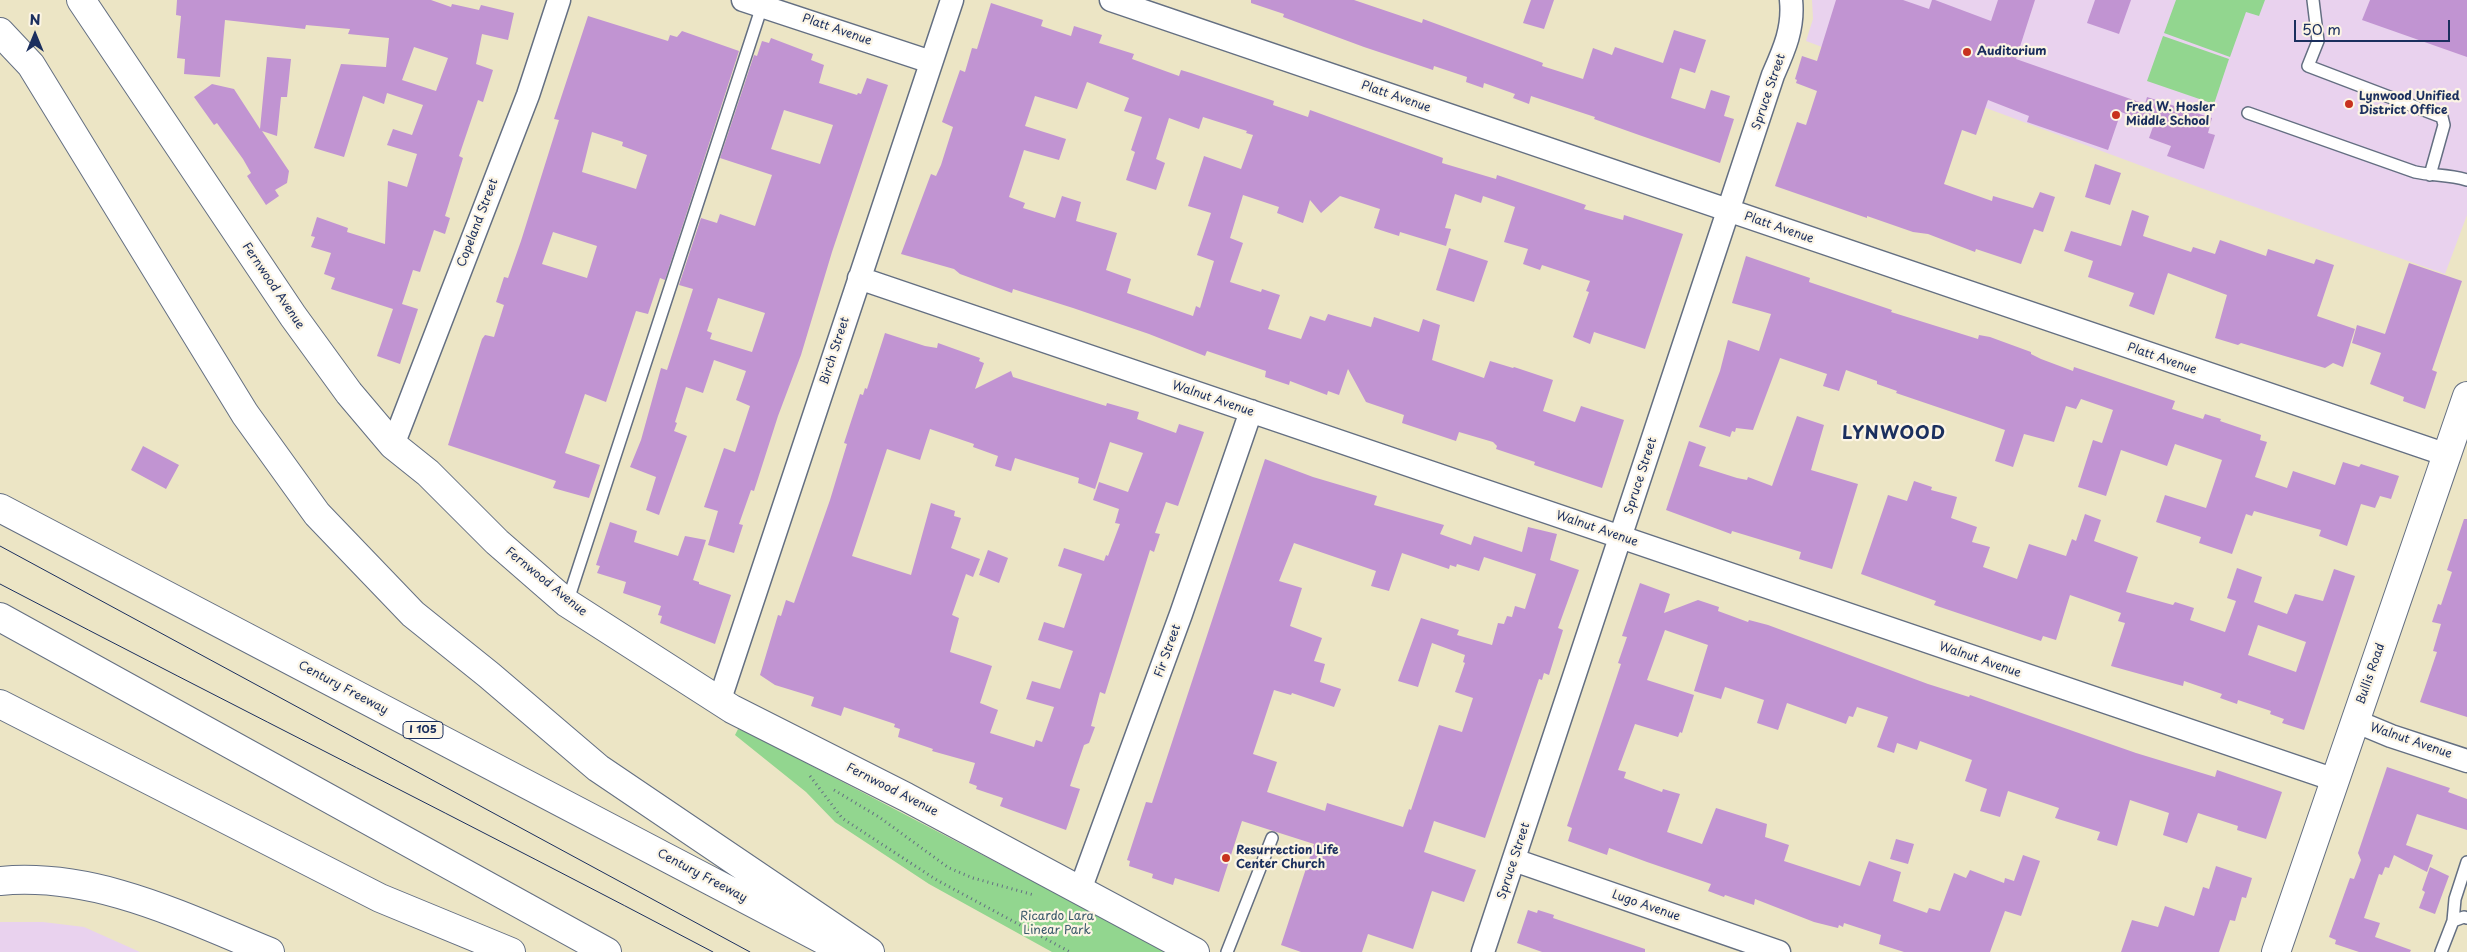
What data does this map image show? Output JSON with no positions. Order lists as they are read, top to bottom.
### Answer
{
  "streets": {
    "main road": [
      "Fernwood Avenue",
      "Bullis Road",
      "Century Freeway",
      "I 105"
    ],
    "street": [
      "Platt Avenue",
      "Spruce Street",
      "Copeland Street",
      "Birch Street",
      "Walnut Avenue",
      "Fir Street",
      "Lugo Avenue"
    ]
  },
  "crossings": [
    ["Platt Avenue", "Spruce Street"],
    ["Platt Avenue", "Birch Street"],
    ["Platt Avenue", "Bullis Road"],
    ["Spruce Street", "Walnut Avenue"],
    ["Spruce Street", "Lugo Avenue"],
    ["Copeland Street", "Fernwood Avenue"],
    ["Fernwood Avenue", "Birch Street"],
    ["Fernwood Avenue", "Fir Street"],
    ["Birch Street", "Walnut Avenue"],
    ["Walnut Avenue", "Fir Street"],
    ["Walnut Avenue", "Bullis Road"]
  ],
  "districts": ["LYNWOOD"],
  "parks": ["Ricardo Lara Linear Park"],
  "places": [
    "Auditorium",
    "Lynwood Unified District Office",
    "Fred W. Hosler Middle School",
    "Resurrection Life Center Church"
  ],
  "scale_bar": "50 m",
  "north": "top"
}
